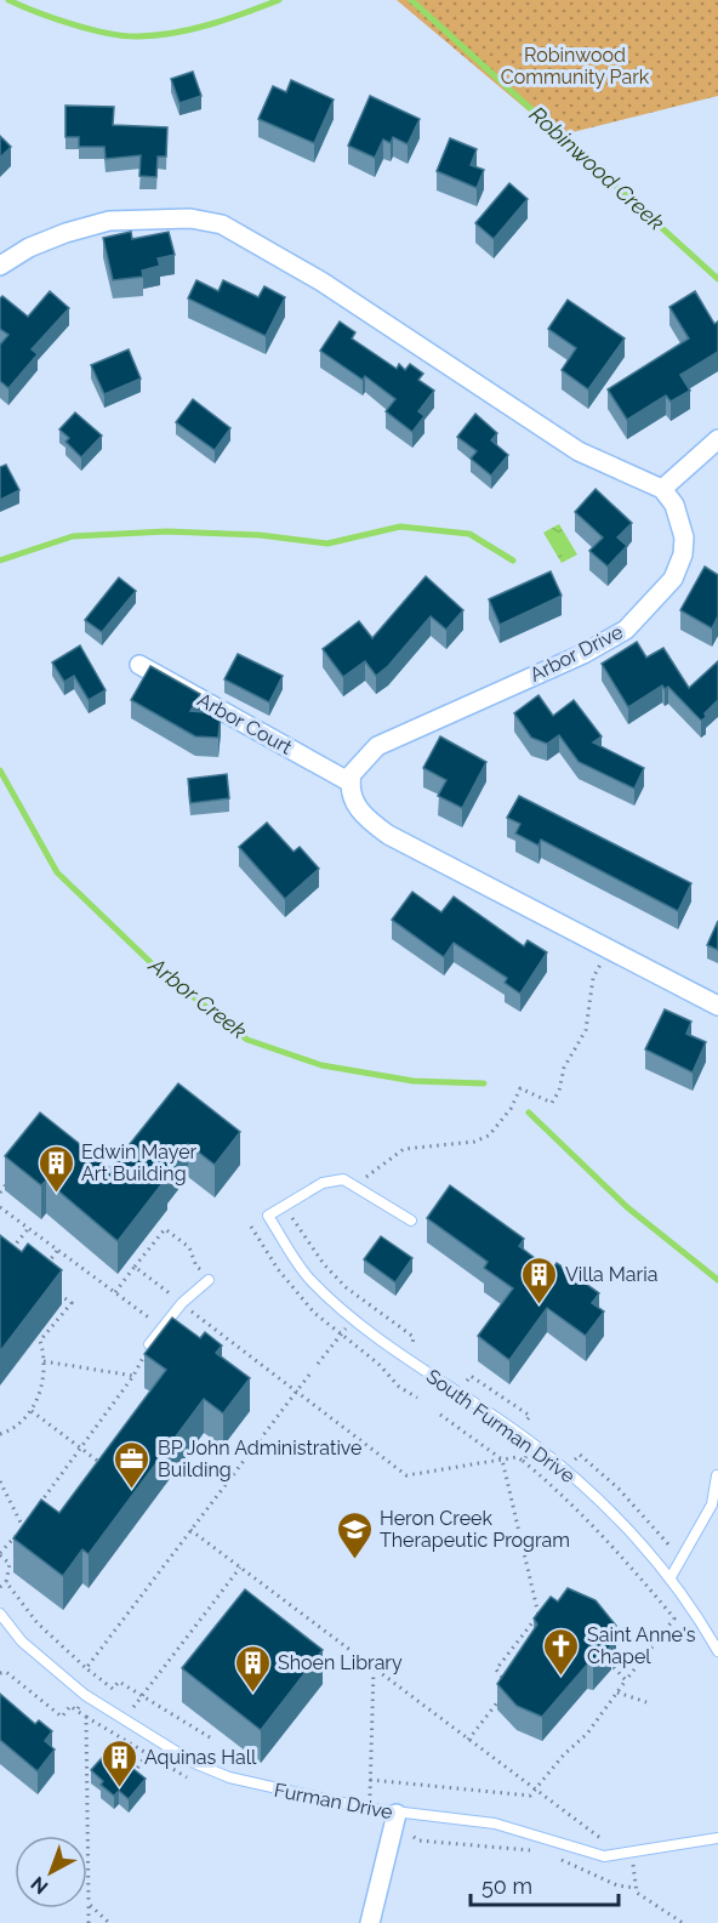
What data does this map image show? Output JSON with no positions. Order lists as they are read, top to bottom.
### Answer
{
  "streets": {
    "street": ["Arbor Drive", "Arbor Court"],
    "lane": ["South Furman Drive", "Furman Drive"]
  },
  "crossings": [
    ["Arbor Drive", "Arbor Court"]
  ],
  "water": ["Robinwood Creek", "Arbor Creek"],
  "parks": ["Robinwood Community Park"],
  "places": {
    "building": [
      "Edwin Mayer Art Building",
      "Villa Maria",
      "Shoen Library",
      "Aquinas Hall"
    ],
    "office": ["BP John Administrative Building"],
    "school or university": ["Heron Creek Therapeutic Program"],
    "church": ["Saint Anne's Chapel"]
  },
  "scale_bar": "50 m",
  "north": "bottom left"
}
